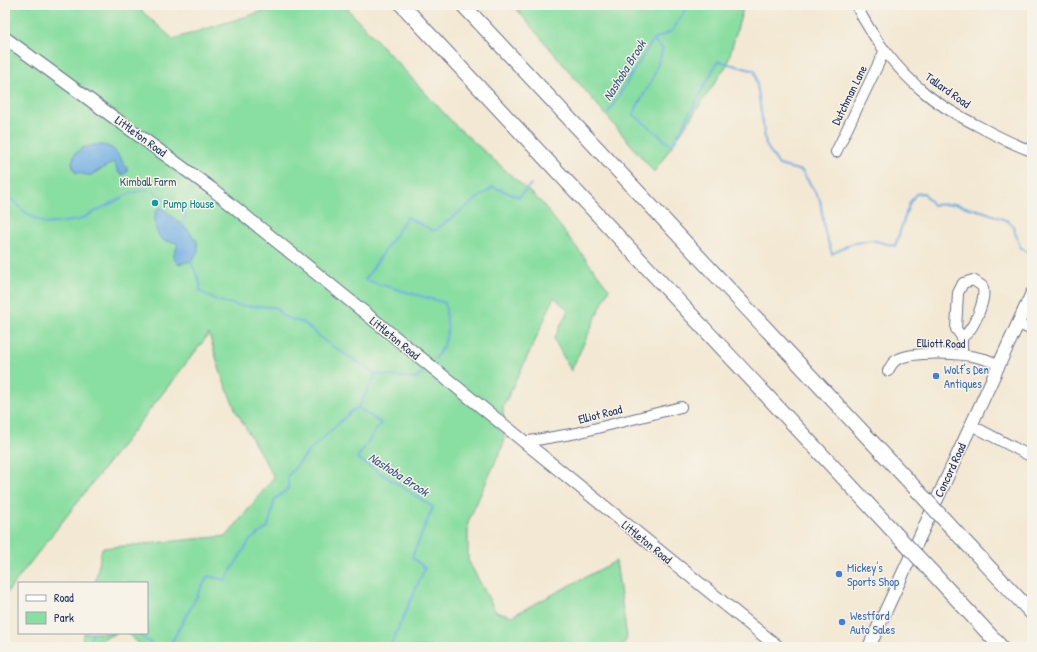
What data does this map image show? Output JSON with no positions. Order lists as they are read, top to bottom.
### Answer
{
  "streets": {
    "main road": ["Littleton Road", "Concord Road"],
    "street": [
      "Tallard Road",
      "Dutchman Lane",
      "Elliott Road",
      "Elliot Road"
    ]
  },
  "crossings": [
    ["Tallard Road", "Dutchman Lane"],
    ["Littleton Road", "Elliot Road"],
    ["Elliott Road", "Concord Road"]
  ],
  "water": ["Nashoba Brook"],
  "parks": ["Kimball Farm"],
  "places": [
    "Pump House",
    "Wolf's Den Antiques",
    "Mickey's Sports Shop",
    "Westford Auto Sales"
  ],
  "legend": ["Road", "Park"]
}
